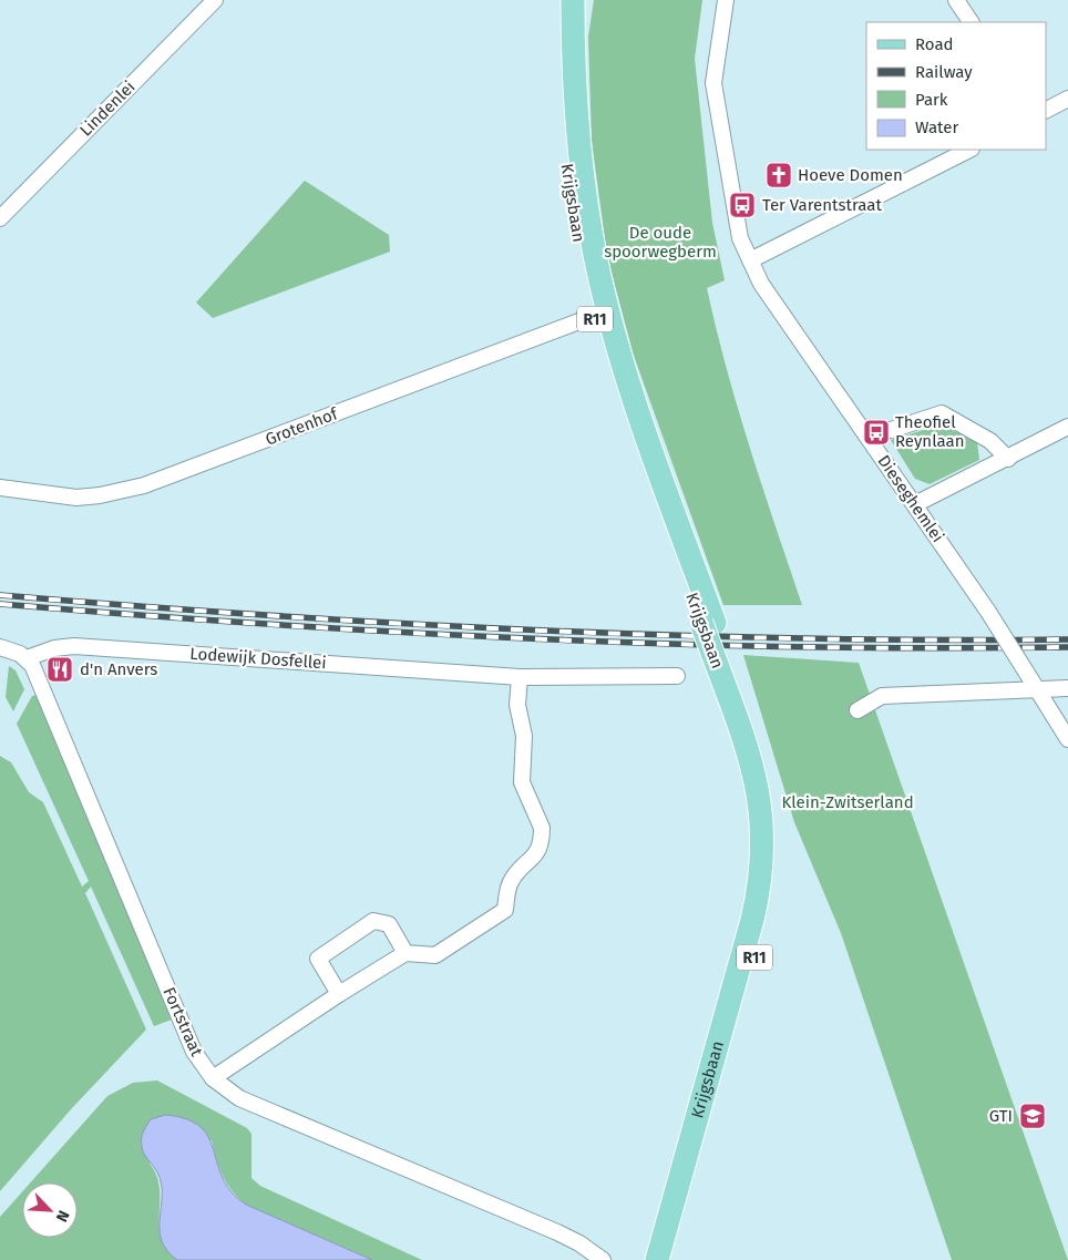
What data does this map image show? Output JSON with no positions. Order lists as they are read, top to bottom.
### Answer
{
  "streets": {
    "main road": ["Krijgsbaan", "R11"],
    "street": [
      "Lindenlei",
      "Grotenhof",
      "Dieseghemlei",
      "Lodewijk Dosfellei",
      "Fortstraat"
    ]
  },
  "crossings": [
    ["Krijgsbaan", "Grotenhof"],
    ["Lodewijk Dosfellei", "Fortstraat"]
  ],
  "parks": ["De oude spoorwegberm", "Klein-Zwitserland"],
  "places": {
    "church": ["Hoeve Domen"],
    "bus stop": ["Ter Varentstraat", "Theofiel Reynlaan"],
    "restaurant": ["d'n Anvers"],
    "school or university": ["GTI"]
  },
  "legend": [
    "Road",
    "Railway",
    "Park",
    "Water"
  ],
  "north": "bottom right"
}
